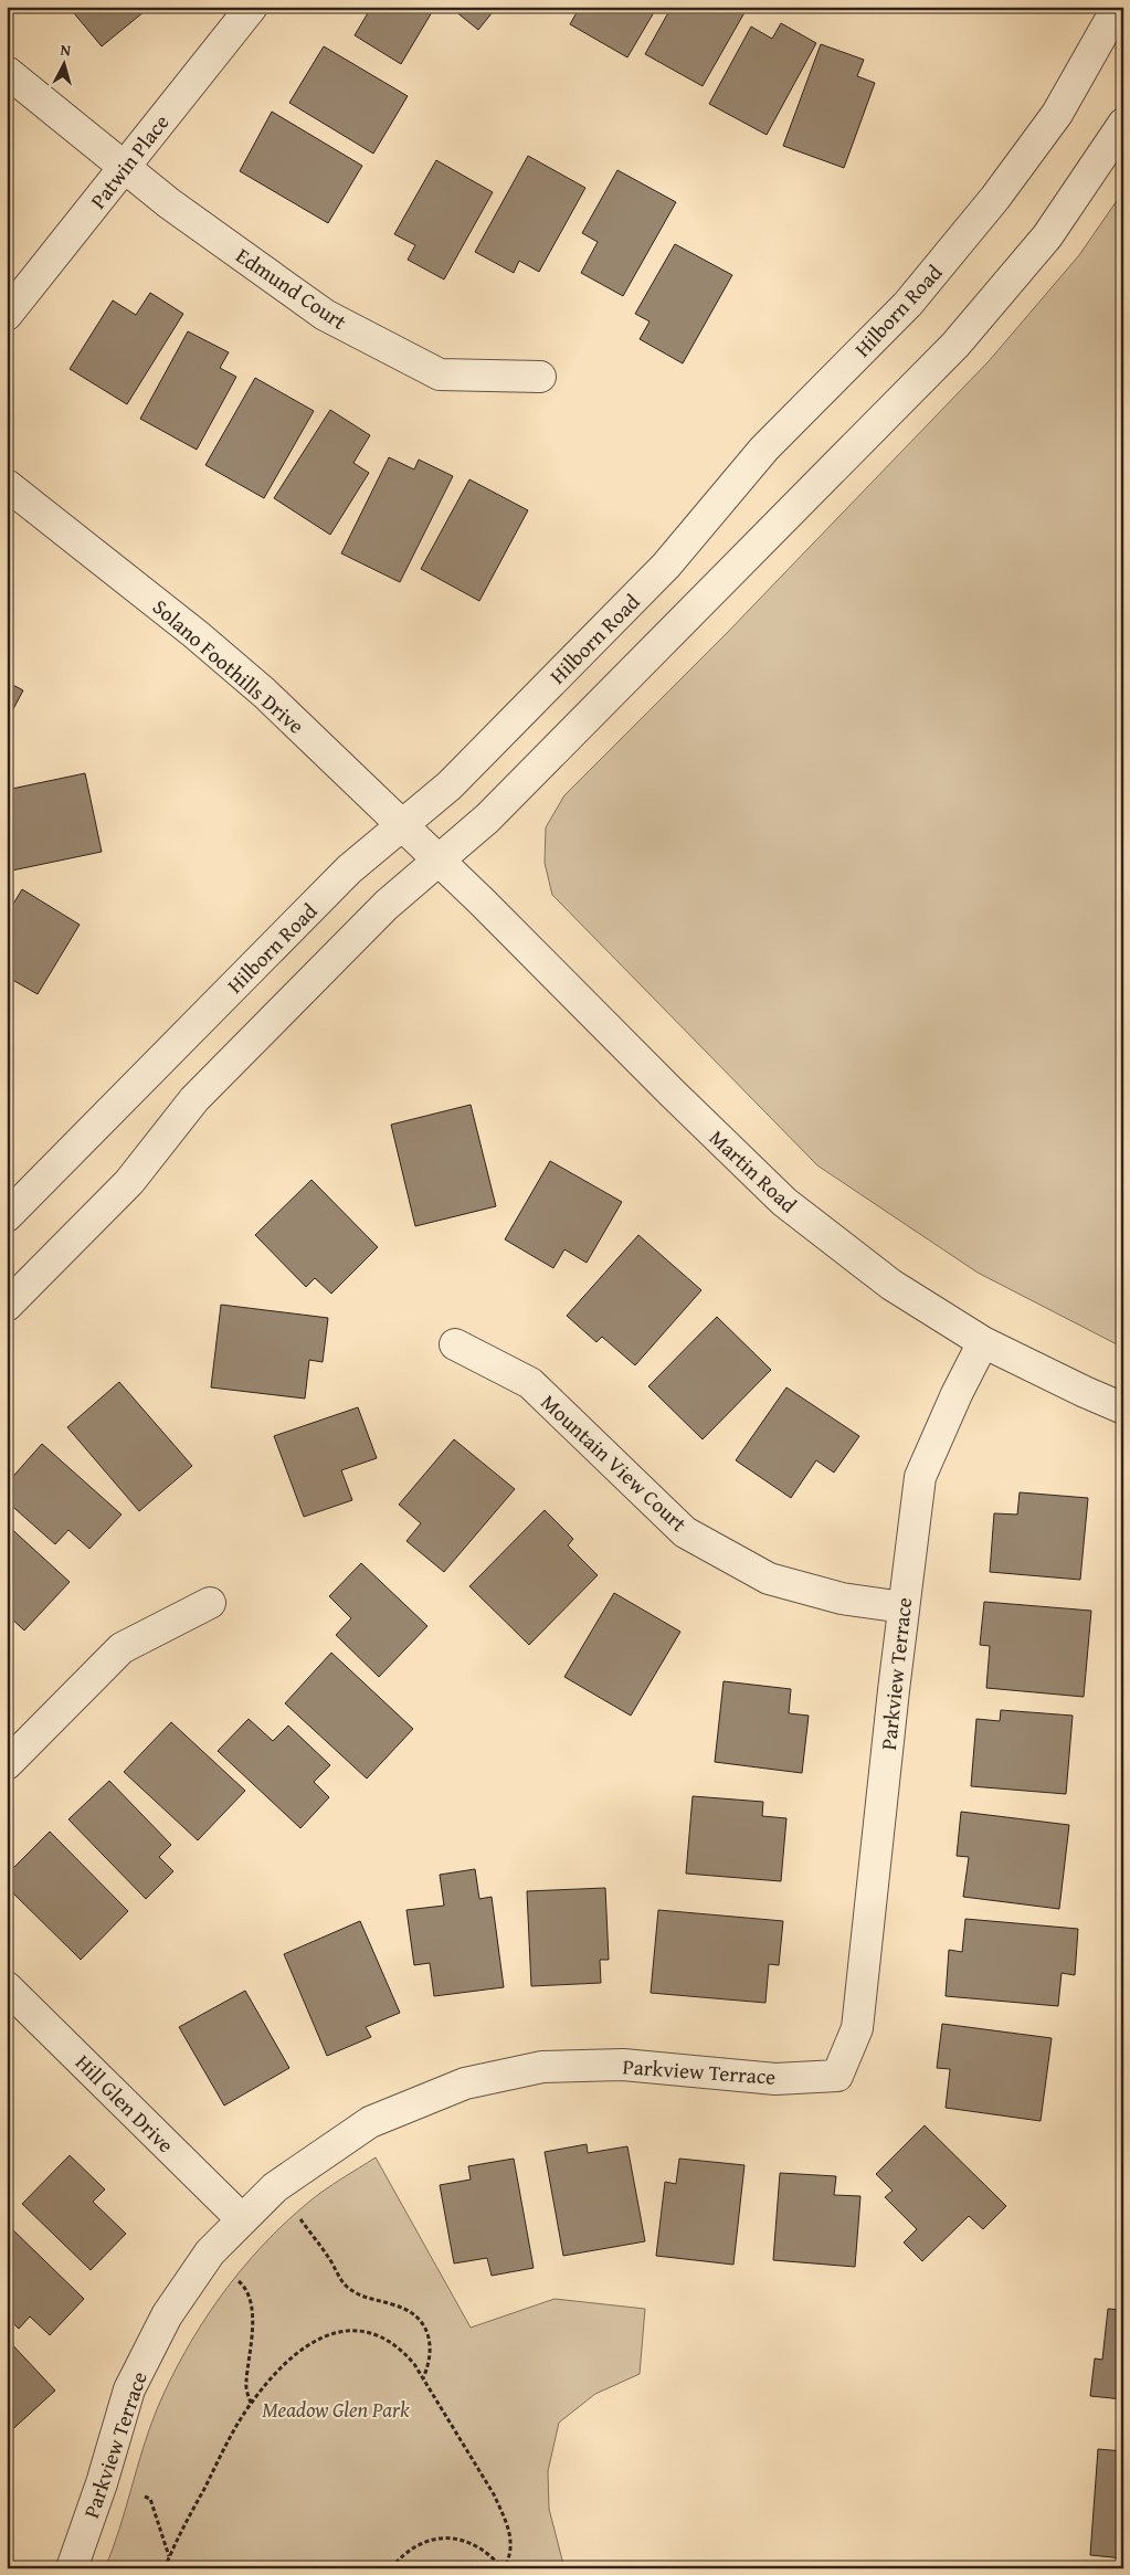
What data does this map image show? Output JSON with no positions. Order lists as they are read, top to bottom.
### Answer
{
  "streets": {
    "street": [
      "Patwin Place",
      "Edmund Court",
      "Hilborn Road",
      "Solano Foothills Drive",
      "Martin Road",
      "Mountain View Court",
      "Parkview Terrace",
      "Hill Glen Drive"
    ]
  },
  "crossings": [
    ["Patwin Place", "Edmund Court"],
    ["Hilborn Road", "Solano Foothills Drive"],
    ["Solano Foothills Drive", "Martin Road"],
    ["Martin Road", "Parkview Terrace"],
    ["Mountain View Court", "Parkview Terrace"],
    ["Parkview Terrace", "Hill Glen Drive"]
  ],
  "parks": ["Meadow Glen Park"],
  "north": "top"
}
